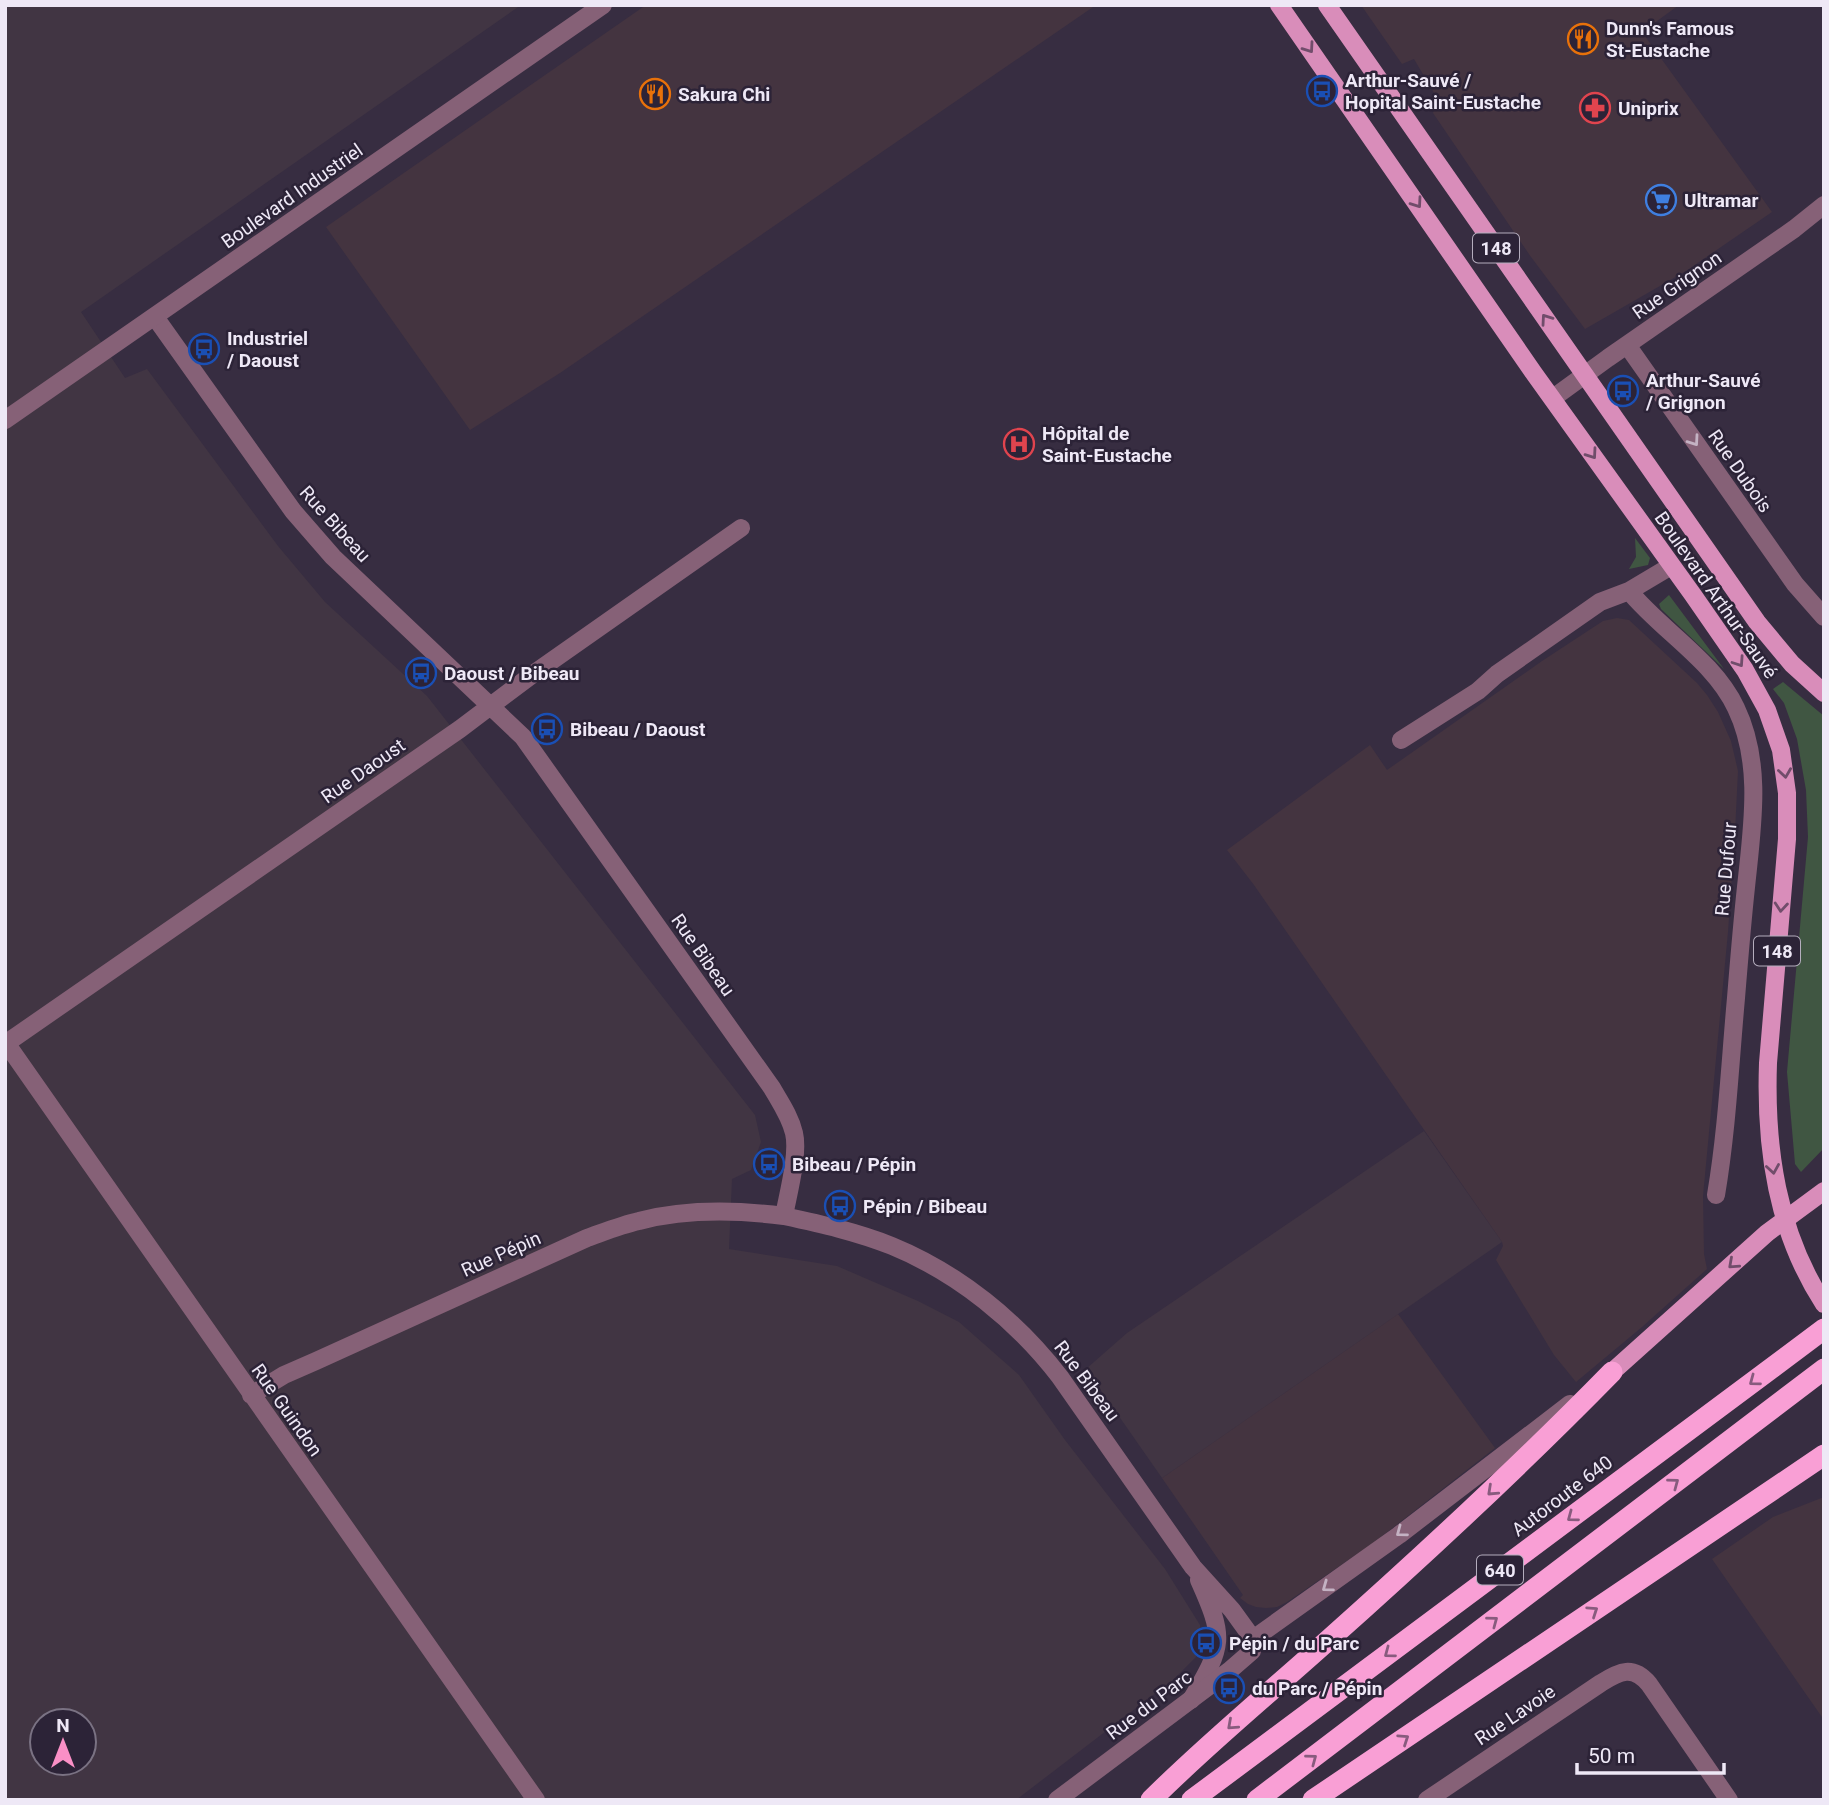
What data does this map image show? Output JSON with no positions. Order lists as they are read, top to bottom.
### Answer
{
  "streets": {
    "highway": ["Autoroute 640", "640"],
    "main road": ["148", "Boulevard Arthur-Sauvé"],
    "street": [
      "Boulevard Industriel",
      "Rue Grignon",
      "Rue Dubois",
      "Rue Bibeau",
      "Rue Daoust",
      "Rue Dufour",
      "Rue Pépin",
      "Rue Guindon",
      "Rue du Parc",
      "Rue Lavoie"
    ]
  },
  "crossings": [
    ["Boulevard Industriel", "Rue Bibeau"],
    ["Rue Grignon", "Rue Dubois"],
    ["Rue Grignon", "Boulevard Arthur-Sauvé"],
    ["Rue Bibeau", "Rue Daoust"],
    ["Rue Bibeau", "Rue Pépin"],
    ["Rue Bibeau", "Rue du Parc"],
    ["Rue Daoust", "Rue Guindon"],
    ["Rue Pépin", "Rue Guindon"]
  ],
  "one_way": ["Rue Dubois", "Rue du Parc"],
  "places": {
    "restaurant": ["Dunn's Famous St-Eustache", "Sakura Chi"],
    "bus stop": [
      "Arthur-Sauvé / Hopital Saint-Eustache",
      "Industriel / Daoust",
      "Arthur-Sauvé / Grignon",
      "Daoust / Bibeau",
      "Bibeau / Daoust",
      "Bibeau / Pépin",
      "Pépin / Bibeau",
      "Pépin / du Parc",
      "du Parc / Pépin"
    ],
    "pharmacy": ["Uniprix"],
    "supermarket": ["Ultramar"],
    "hospital": ["Hôpital de Saint-Eustache"]
  },
  "scale_bar": "50 m",
  "north": "top"
}
